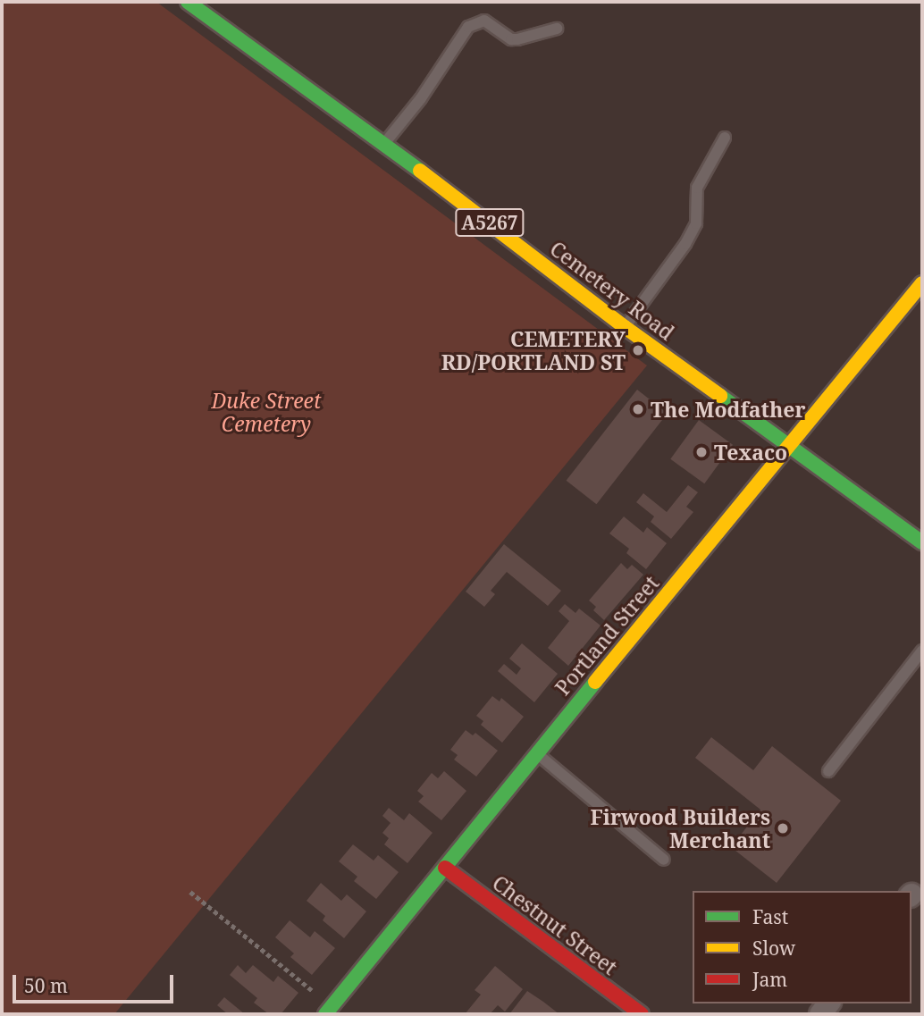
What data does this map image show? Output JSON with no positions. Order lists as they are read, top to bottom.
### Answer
{
  "streets": {
    "street": [
      "A5267",
      "Cemetery Road",
      "Portland Street",
      "Chestnut Street"
    ]
  },
  "crossings": [
    ["Cemetery Road", "Portland Street"],
    ["Portland Street", "Chestnut Street"]
  ],
  "parks": ["Duke Street Cemetery"],
  "places": [
    "CEMETERY RD/PORTLAND ST",
    "The Modfather",
    "Texaco",
    "Firwood Builders Merchant"
  ],
  "legend": ["Fast", "Slow", "Jam"],
  "scale_bar": "50 m"
}
